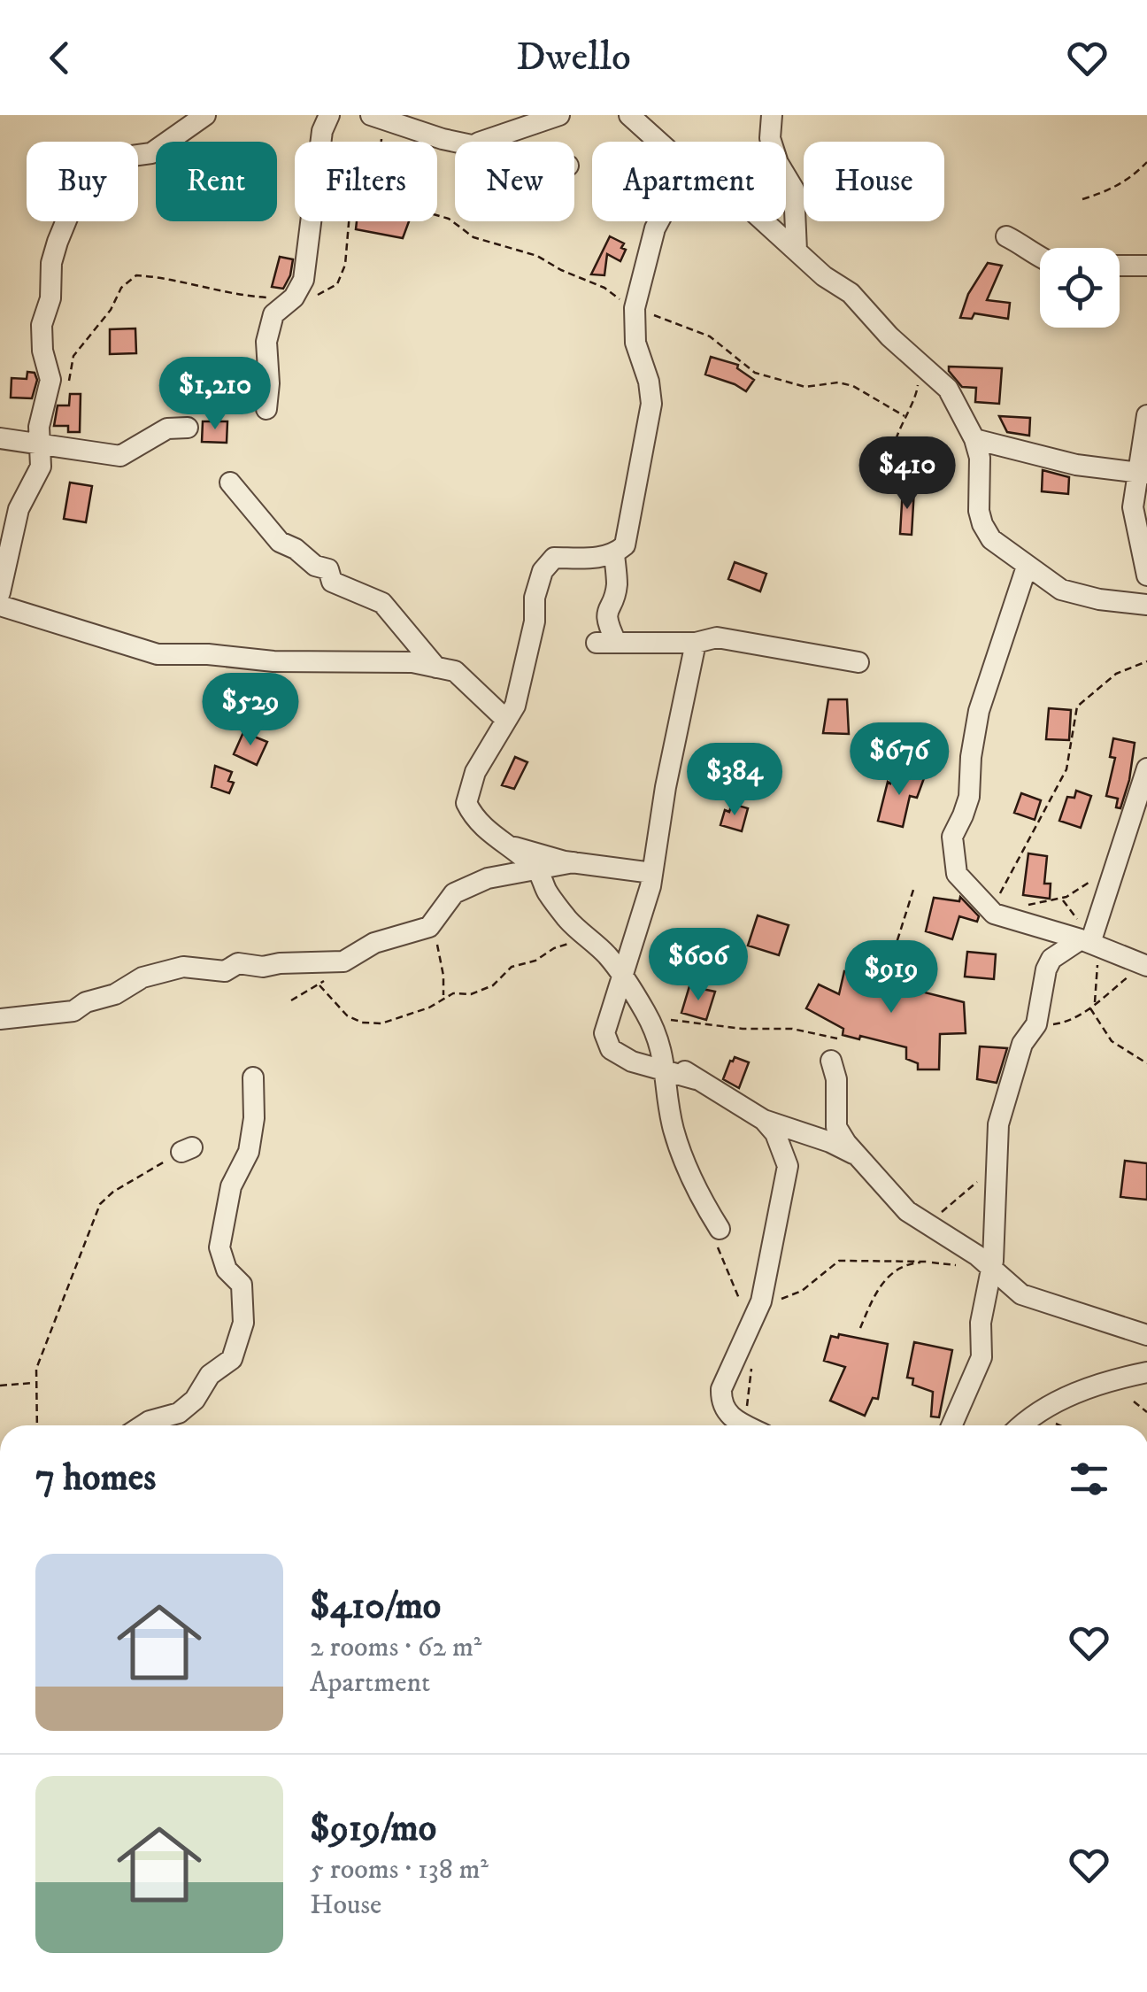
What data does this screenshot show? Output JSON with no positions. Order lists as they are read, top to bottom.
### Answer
{
  "page": {
    "header": "Dwello",
    "chip": [
      "Buy",
      "Rent",
      "Filters",
      "New",
      "Apartment",
      "House"
    ],
    "price": [
      "$1,210",
      "$410",
      "$529",
      "$676",
      "$384",
      "$606",
      "$919"
    ],
    "heading": "7 homes",
    "list": [
      {
        "name": "$410/mo",
        "note": "2 rooms · 62 m² · Apartment"
      },
      {
        "name": "$919/mo",
        "note": "5 rooms · 138 m² · House"
      }
    ]
  }
}
